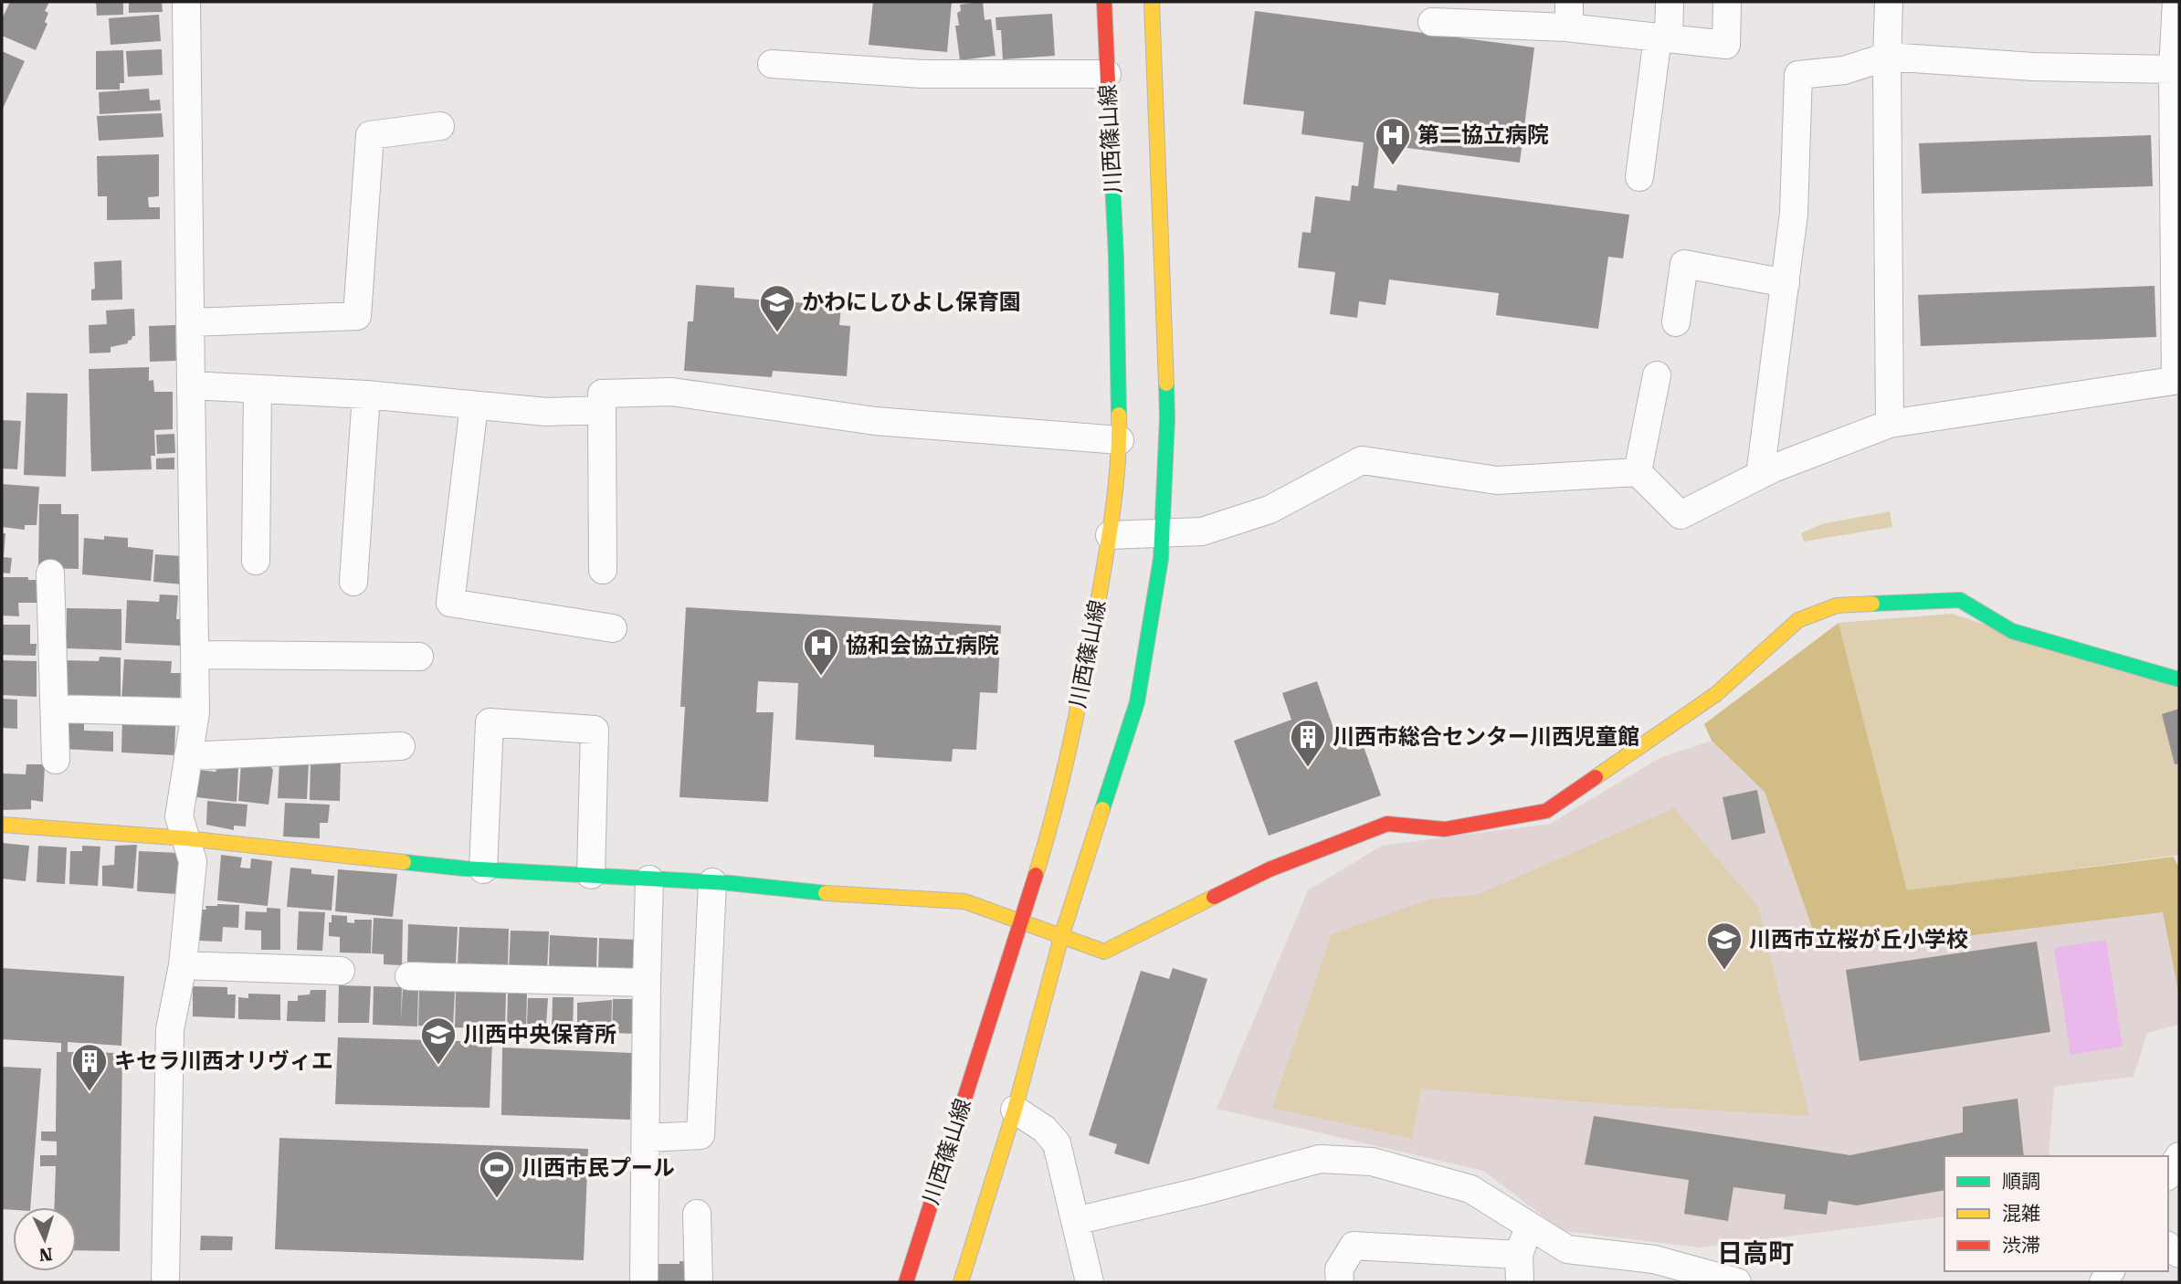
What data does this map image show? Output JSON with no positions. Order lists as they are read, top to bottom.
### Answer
{
  "streets": {
    "main road": ["川西篠山線"]
  },
  "districts": ["日高町"],
  "places": {
    "hospital": ["第二協立病院", "協和会協立病院"],
    "school or university": ["かわにしひよし保育園", "川西市立桜が丘小学校", "川西中央保育所"],
    "building": ["川西市総合センター川西児童館", "キセラ川西オリヴィエ"],
    "sports": ["川西市民プール"]
  },
  "legend": ["順調", "混雑", "渋滞"],
  "north": "bottom"
}
